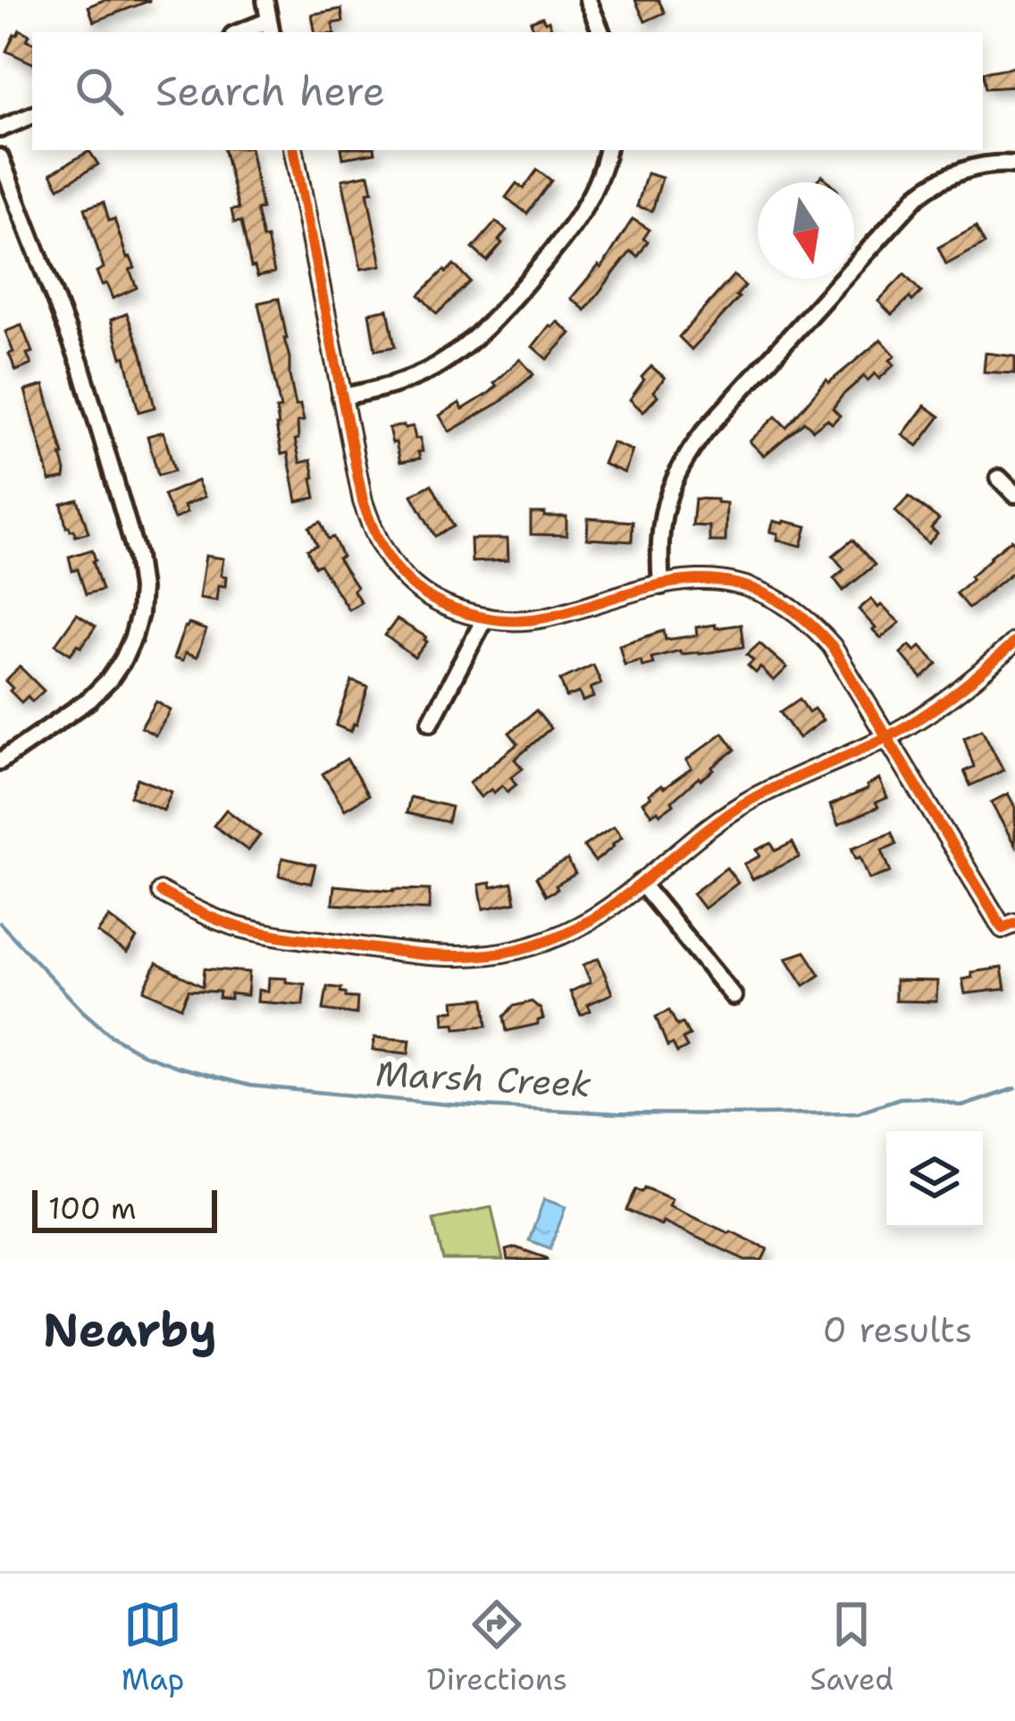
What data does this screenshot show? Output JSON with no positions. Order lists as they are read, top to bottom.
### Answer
{
  "water": ["Marsh Creek"],
  "scale_bar": "100 m",
  "north": "bottom",
  "page": {
    "search": "Search here",
    "scale": "100 m",
    "heading": ["Nearby", "0 results"],
    "nav": ["Map", "Directions", "Saved"]
  }
}
